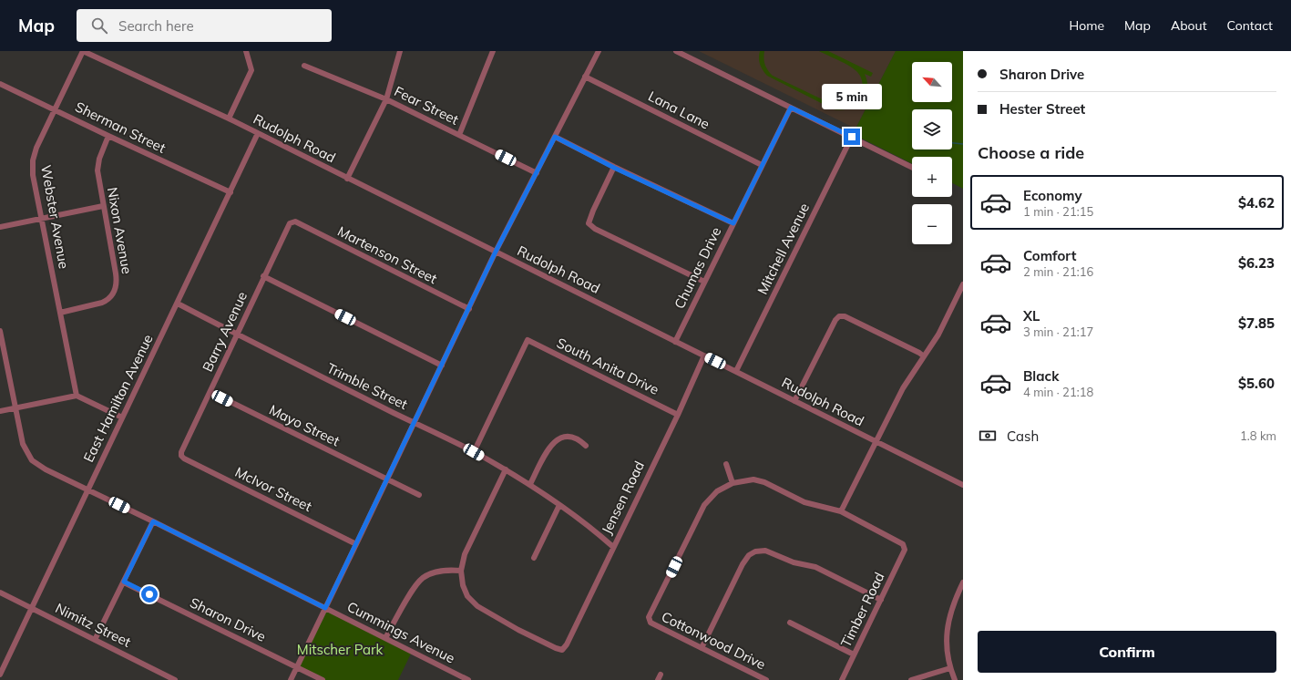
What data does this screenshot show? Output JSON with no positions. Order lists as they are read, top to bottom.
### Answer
{
  "streets": {
    "street": [
      "Fear Street",
      "Lana Lane",
      "Sherman Street",
      "Rudolph Road",
      "Webster Avenue",
      "Nixon Avenue",
      "Mitchell Avenue",
      "Martenson Street",
      "Chumas Drive",
      "Barry Avenue",
      "South Anita Drive",
      "Trimble Street",
      "East Hamilton Avenue",
      "Mayo Street",
      "McIvor Street",
      "Jensen Road",
      "Timber Road",
      "Sharon Drive",
      "Nimitz Street",
      "Cummings Avenue",
      "Cottonwood Drive"
    ]
  },
  "crossings": [
    ["Lana Lane", "Chumas Drive"],
    ["Sherman Street", "Webster Avenue"],
    ["Sherman Street", "Nixon Avenue"],
    ["Sherman Street", "East Hamilton Avenue"],
    ["Rudolph Road", "Webster Avenue"],
    ["Rudolph Road", "Mitchell Avenue"],
    ["Rudolph Road", "Chumas Drive"],
    ["Rudolph Road", "East Hamilton Avenue"],
    ["Rudolph Road", "Jensen Road"],
    ["Webster Avenue", "Nixon Avenue"],
    ["Martenson Street", "Barry Avenue"],
    ["Barry Avenue", "Trimble Street"],
    ["Barry Avenue", "Mayo Street"],
    ["Barry Avenue", "McIvor Street"],
    ["South Anita Drive", "Trimble Street"],
    ["South Anita Drive", "Jensen Road"],
    ["Trimble Street", "East Hamilton Avenue"],
    ["Trimble Street", "Jensen Road"],
    ["East Hamilton Avenue", "Nimitz Street"],
    ["East Hamilton Avenue", "Cummings Avenue"]
  ],
  "parks": ["Mitscher Park"],
  "north": "top left",
  "page": {
    "header": "Map",
    "search": "Search here",
    "nav": [
      "Home",
      "Map",
      "About",
      "Contact"
    ],
    "banner": ["Sharon Drive", "Hester Street"],
    "map_buttons": ["+", "−"],
    "bubble": "5 min",
    "heading": "Choose a ride",
    "list": [
      {
        "name": "Economy",
        "note": "1 min · 21:15",
        "value": "$4.62"
      },
      {
        "name": "Comfort",
        "note": "2 min · 21:16",
        "value": "$6.23"
      },
      {
        "name": "XL",
        "note": "3 min · 21:17",
        "value": "$7.85"
      },
      {
        "name": "Black",
        "note": "4 min · 21:18",
        "value": "$5.60"
      }
    ],
    "pay": ["Cash", "1.8 km"],
    "buttons": "Confirm"
  }
}
